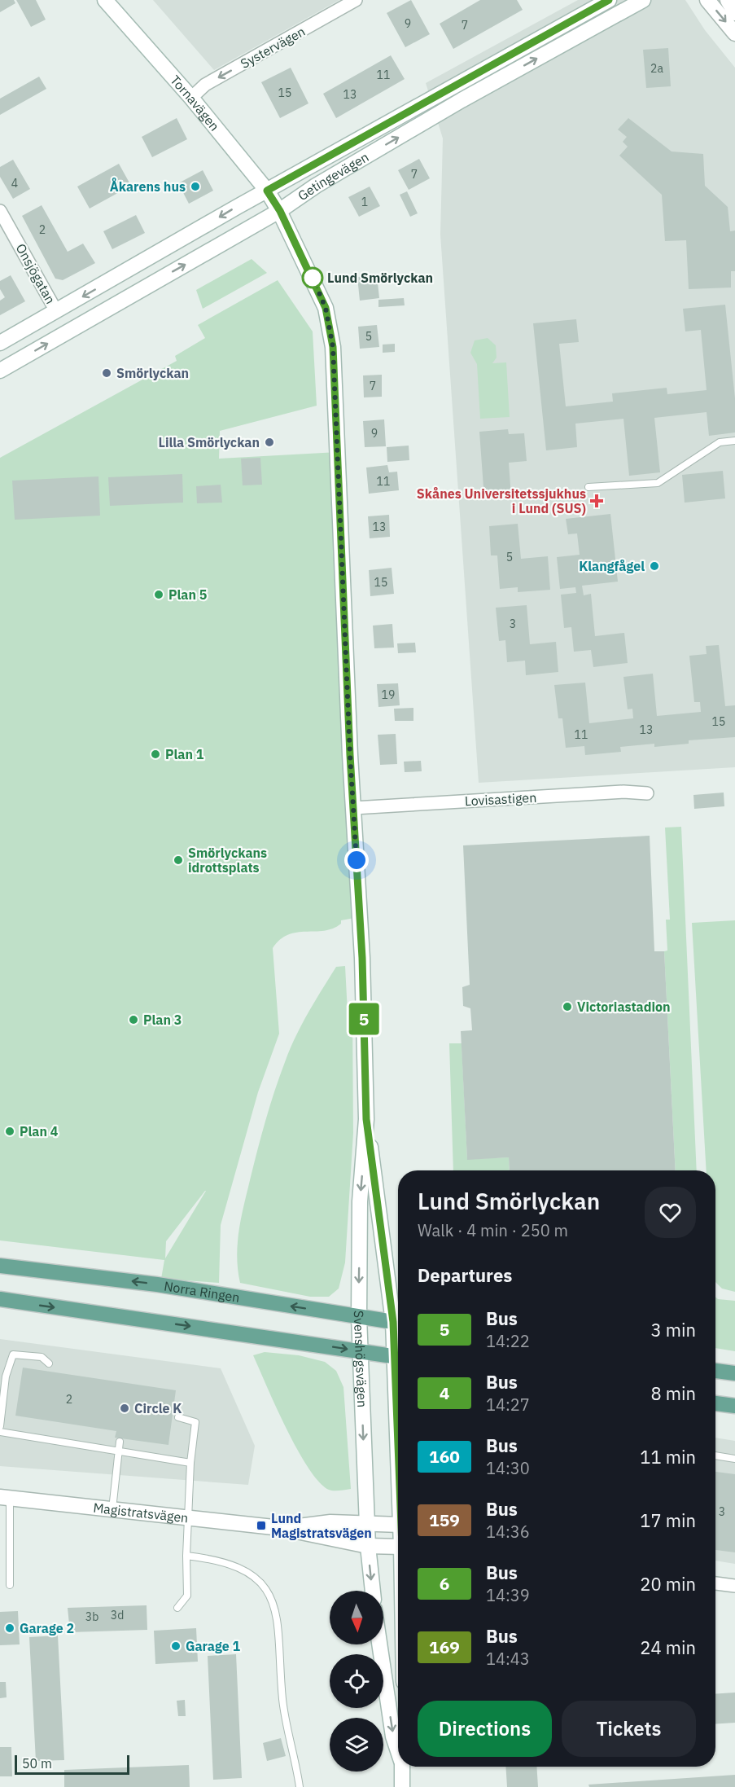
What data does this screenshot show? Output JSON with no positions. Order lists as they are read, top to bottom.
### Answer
{
  "streets": {
    "main road": [
      "Tornavägen",
      "Getingevägen",
      "Norra Ringen",
      "Svenshögsvägen",
      "Magistratsvägen"
    ],
    "street": ["Systervägen", "Onsjögatan", "Lovisastigen"]
  },
  "crossings": [
    ["Systervägen", "Tornavägen"],
    ["Tornavägen", "Getingevägen"],
    ["Tornavägen", "Svenshögsvägen"],
    ["Getingevägen", "Onsjögatan"],
    ["Getingevägen", "Svenshögsvägen"],
    ["Lovisastigen", "Svenshögsvägen"],
    ["Norra Ringen", "Svenshögsvägen"],
    ["Svenshögsvägen", "Magistratsvägen"]
  ],
  "one_way": ["Systervägen"],
  "places": {
    "other": [
      "Åkarens hus",
      "Lund Smörlyckan",
      "Smörlyckan",
      "Lilla Smörlyckan",
      "Klangfågel",
      "Plan 5",
      "Plan 1",
      "Smörlyckans idrottsplats",
      "Victoriastadion",
      "Plan 3",
      "Plan 4",
      "Circle K",
      "Garage 2",
      "Garage 1"
    ],
    "health": ["Skånes Universitetssjukhus i Lund (SUS)"],
    "transit": ["Lund Magistratsvägen"]
  },
  "lines": ["bus line 5"],
  "house_numbers": [
    "9",
    "7",
    "2a",
    "11",
    "15",
    "13",
    "7",
    "4",
    "1",
    "2",
    "5",
    "7",
    "9",
    "11",
    "13",
    "5",
    "15",
    "3",
    "19",
    "15",
    "13",
    "11",
    "2",
    "3",
    "3d",
    "3b"
  ],
  "scale_bar": "50 m",
  "north": "bottom",
  "page": {
    "on_map": "5",
    "heading": [
      ["Lund Smörlyckan", "Walk · 4 min · 250 m"],
      "Departures"
    ],
    "list": [
      {
        "mark": "5",
        "name": "Bus",
        "note": "14:22",
        "value": "3 min"
      },
      {
        "mark": "4",
        "name": "Bus",
        "note": "14:27",
        "value": "8 min"
      },
      {
        "mark": "160",
        "name": "Bus",
        "note": "14:30",
        "value": "11 min"
      },
      {
        "mark": "159",
        "name": "Bus",
        "note": "14:36",
        "value": "17 min"
      },
      {
        "mark": "6",
        "name": "Bus",
        "note": "14:39",
        "value": "20 min"
      },
      {
        "mark": "169",
        "name": "Bus",
        "note": "14:43",
        "value": "24 min"
      }
    ],
    "buttons": ["Directions", "Tickets"],
    "scale": "50 m"
  }
}
